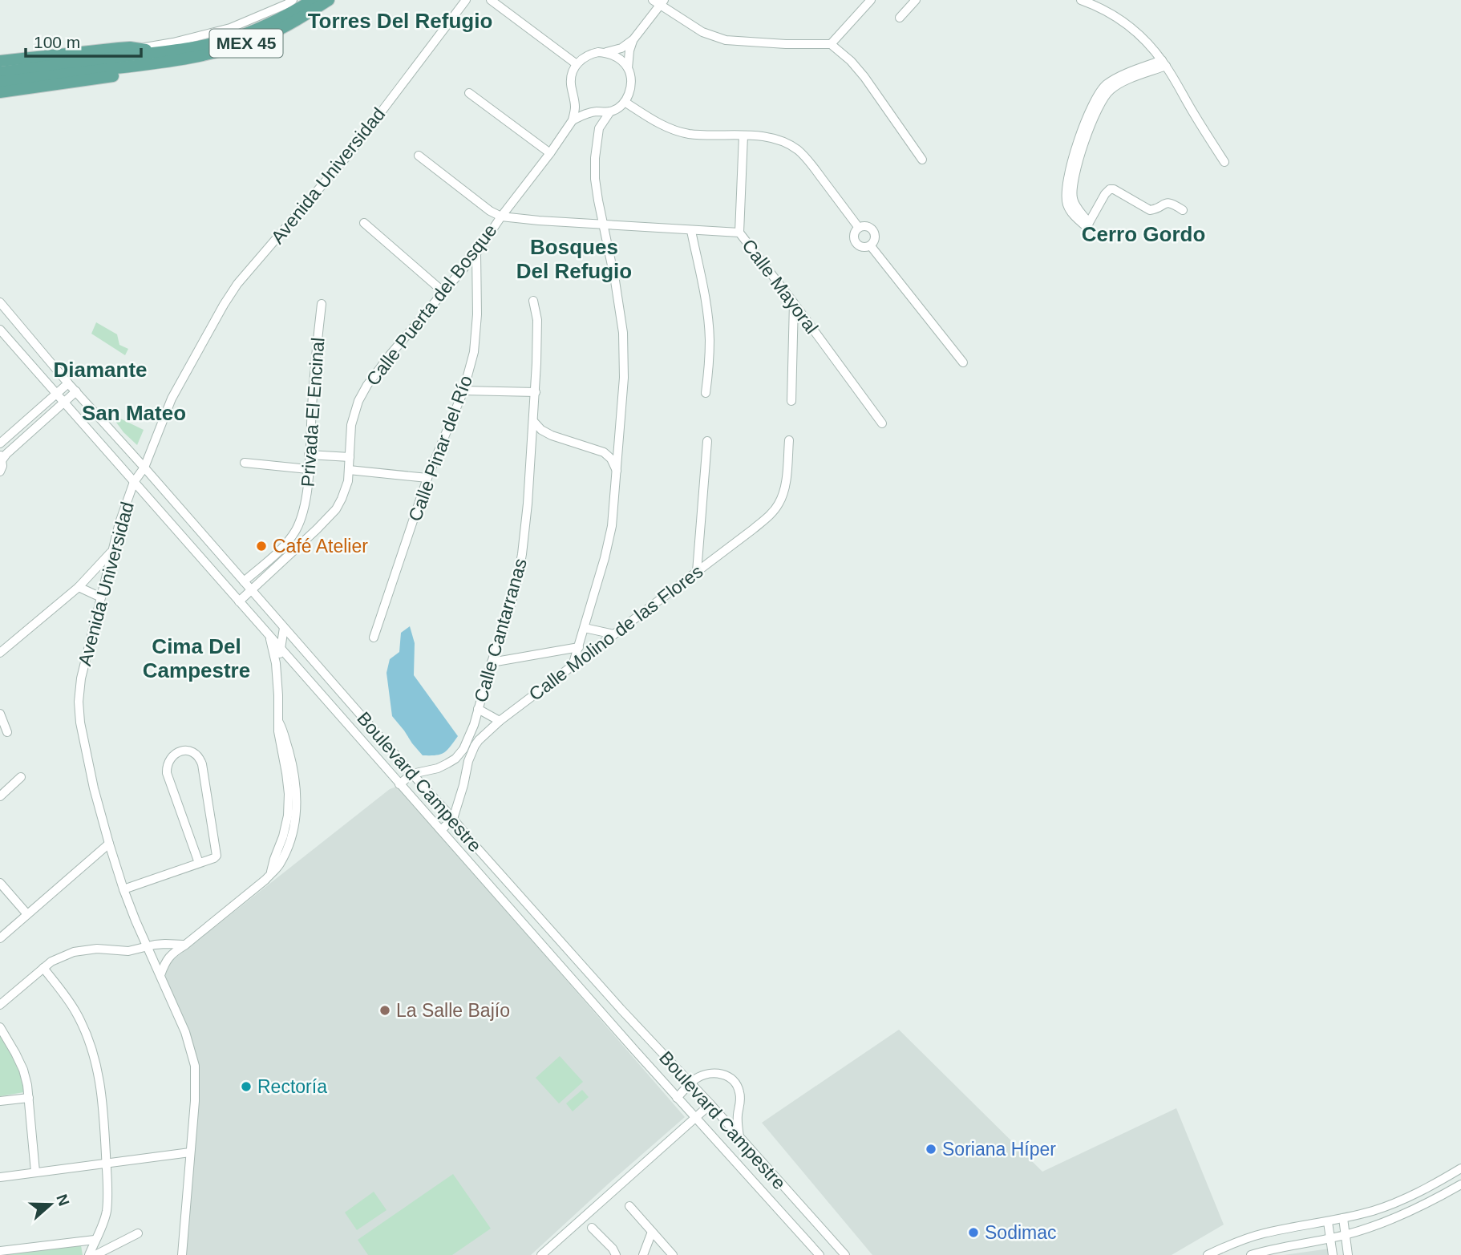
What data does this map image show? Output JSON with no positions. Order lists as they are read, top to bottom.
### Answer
{
  "streets": {
    "main road": ["MEX 45"],
    "street": [
      "Avenida Universidad",
      "Calle Mayoral",
      "Calle Puerta del Bosque",
      "Privada El Encinal",
      "Calle Pinar del Río",
      "Calle Cantarranas",
      "Calle Molino de las Flores",
      "Boulevard Campestre"
    ]
  },
  "crossings": [
    ["Avenida Universidad", "Boulevard Campestre"],
    ["Calle Mayoral", "Calle Puerta del Bosque"],
    ["Calle Puerta del Bosque", "Calle Pinar del Río"],
    ["Calle Puerta del Bosque", "Boulevard Campestre"],
    ["Calle Cantarranas", "Boulevard Campestre"],
    ["Calle Molino de las Flores", "Boulevard Campestre"]
  ],
  "districts": [
    "Torres Del Refugio",
    "Cerro Gordo",
    "Bosques Del Refugio",
    "Diamante",
    "San Mateo",
    "Cima Del Campestre"
  ],
  "places": [
    "Café Atelier",
    "La Salle Bajío",
    "Rectoría",
    "Soriana Híper",
    "Sodimac"
  ],
  "scale_bar": "100 m",
  "north": "right"
}
